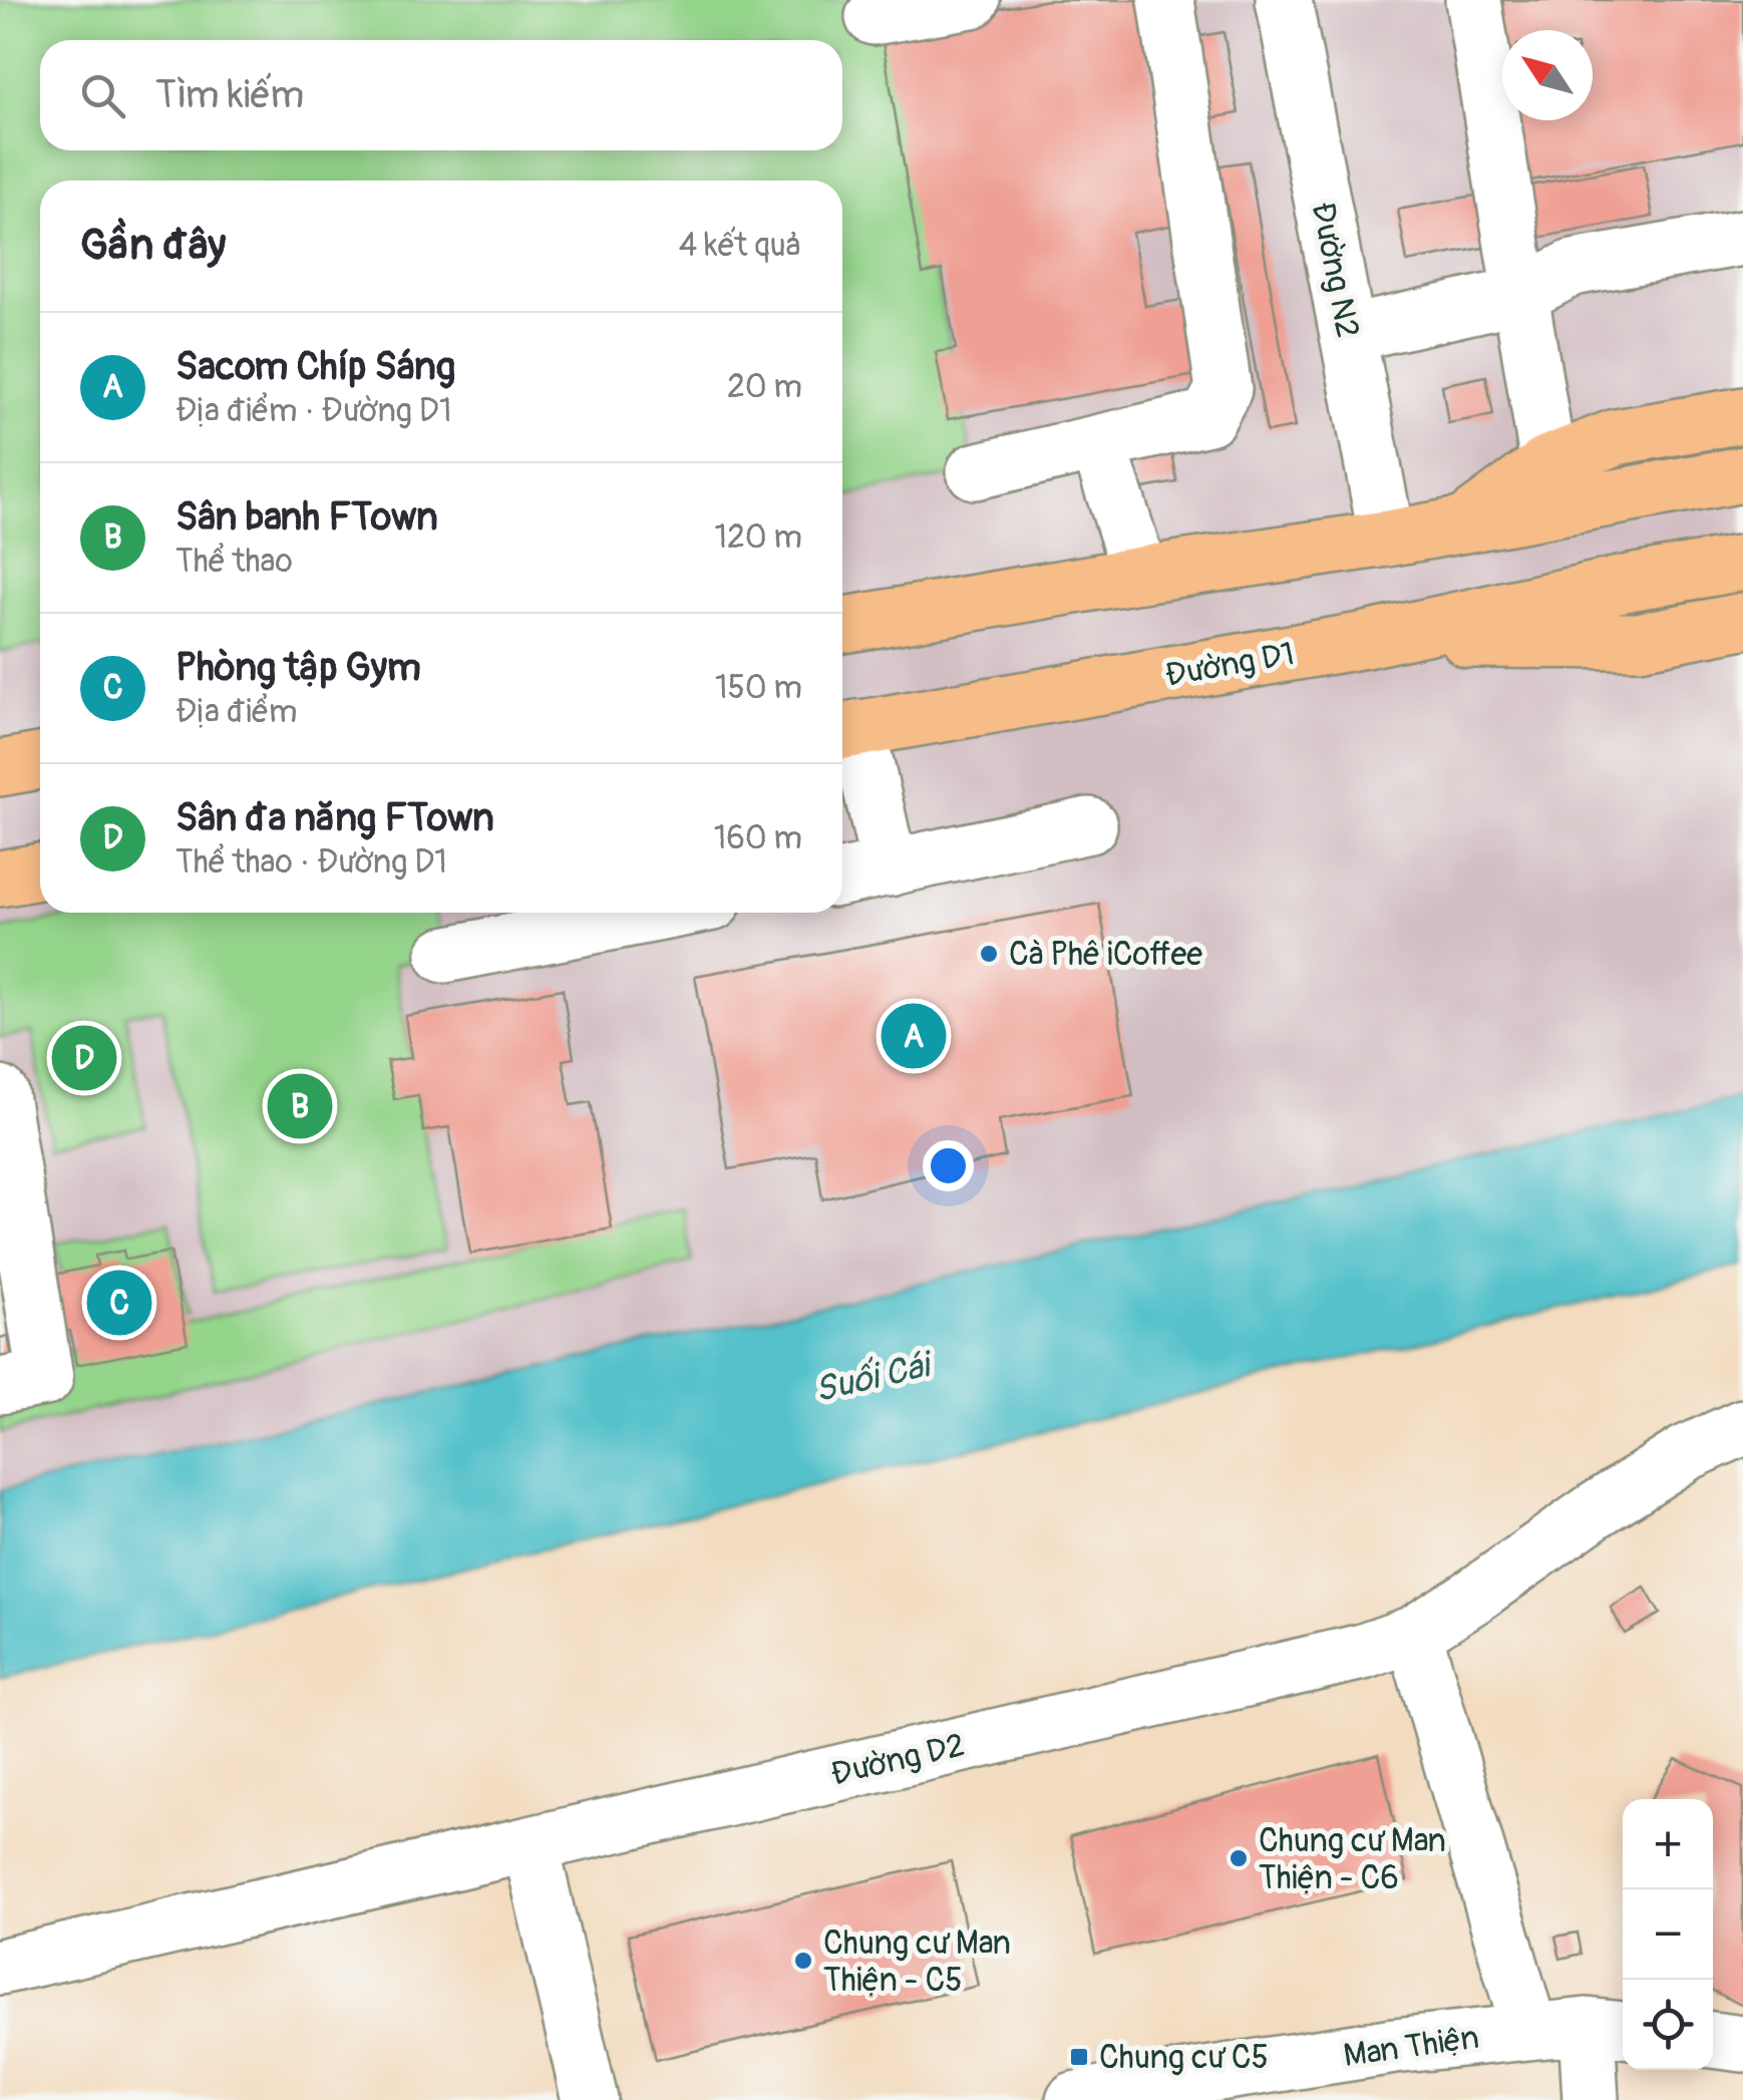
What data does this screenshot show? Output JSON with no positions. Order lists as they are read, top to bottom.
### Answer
{
  "streets": {
    "main road": ["Đường D1"],
    "street": ["Đường N2", "Đường D2", "Man Thiện"]
  },
  "water": ["Suối Cái"],
  "places": {
    "other": ["Cà Phê iCoffee", "Chung cư Man Thiện - C6", "Chung cư Man Thiện - C5"],
    "transit": ["Chung cư C5"]
  },
  "north": "top left",
  "page": {
    "search": "Tìm kiếm",
    "heading": ["Gần đây", "4 kết quả"],
    "list": [
      {
        "mark": "A",
        "name": "Sacom Chíp Sáng",
        "note": "Địa điểm · Đường D1",
        "value": "20 m"
      },
      {
        "mark": "B",
        "name": "Sân banh FTown",
        "note": "Thể thao",
        "value": "120 m"
      },
      {
        "mark": "C",
        "name": "Phòng tập Gym",
        "note": "Địa điểm",
        "value": "150 m"
      },
      {
        "mark": "D",
        "name": "Sân đa năng FTown",
        "note": "Thể thao · Đường D1",
        "value": "160 m"
      }
    ],
    "pins": [
      "A",
      "D",
      "B",
      "C"
    ],
    "map_buttons": ["+", "−"]
  }
}
